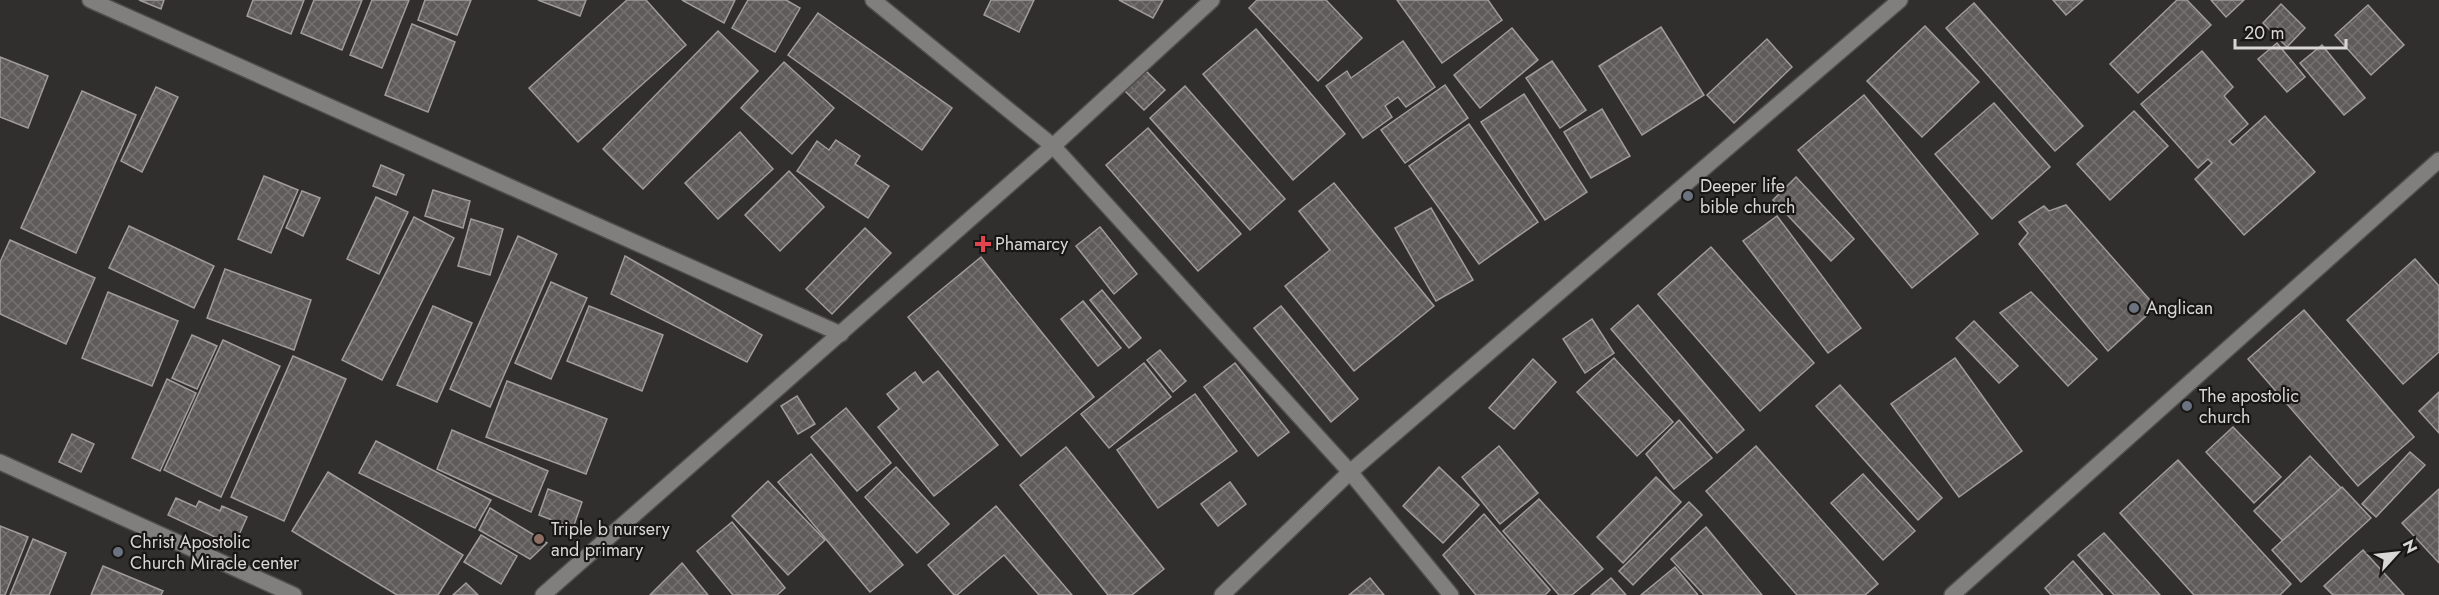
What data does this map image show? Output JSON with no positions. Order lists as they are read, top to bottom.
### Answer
{
  "places": {
    "other": [
      "Deeper life bible church",
      "Anglican",
      "The apostolic church",
      "Triple b nursery and primary",
      "Christ Apostolic Church Miracle center"
    ],
    "health": ["Phamarcy"]
  },
  "scale_bar": "20 m",
  "north": "top right"
}
